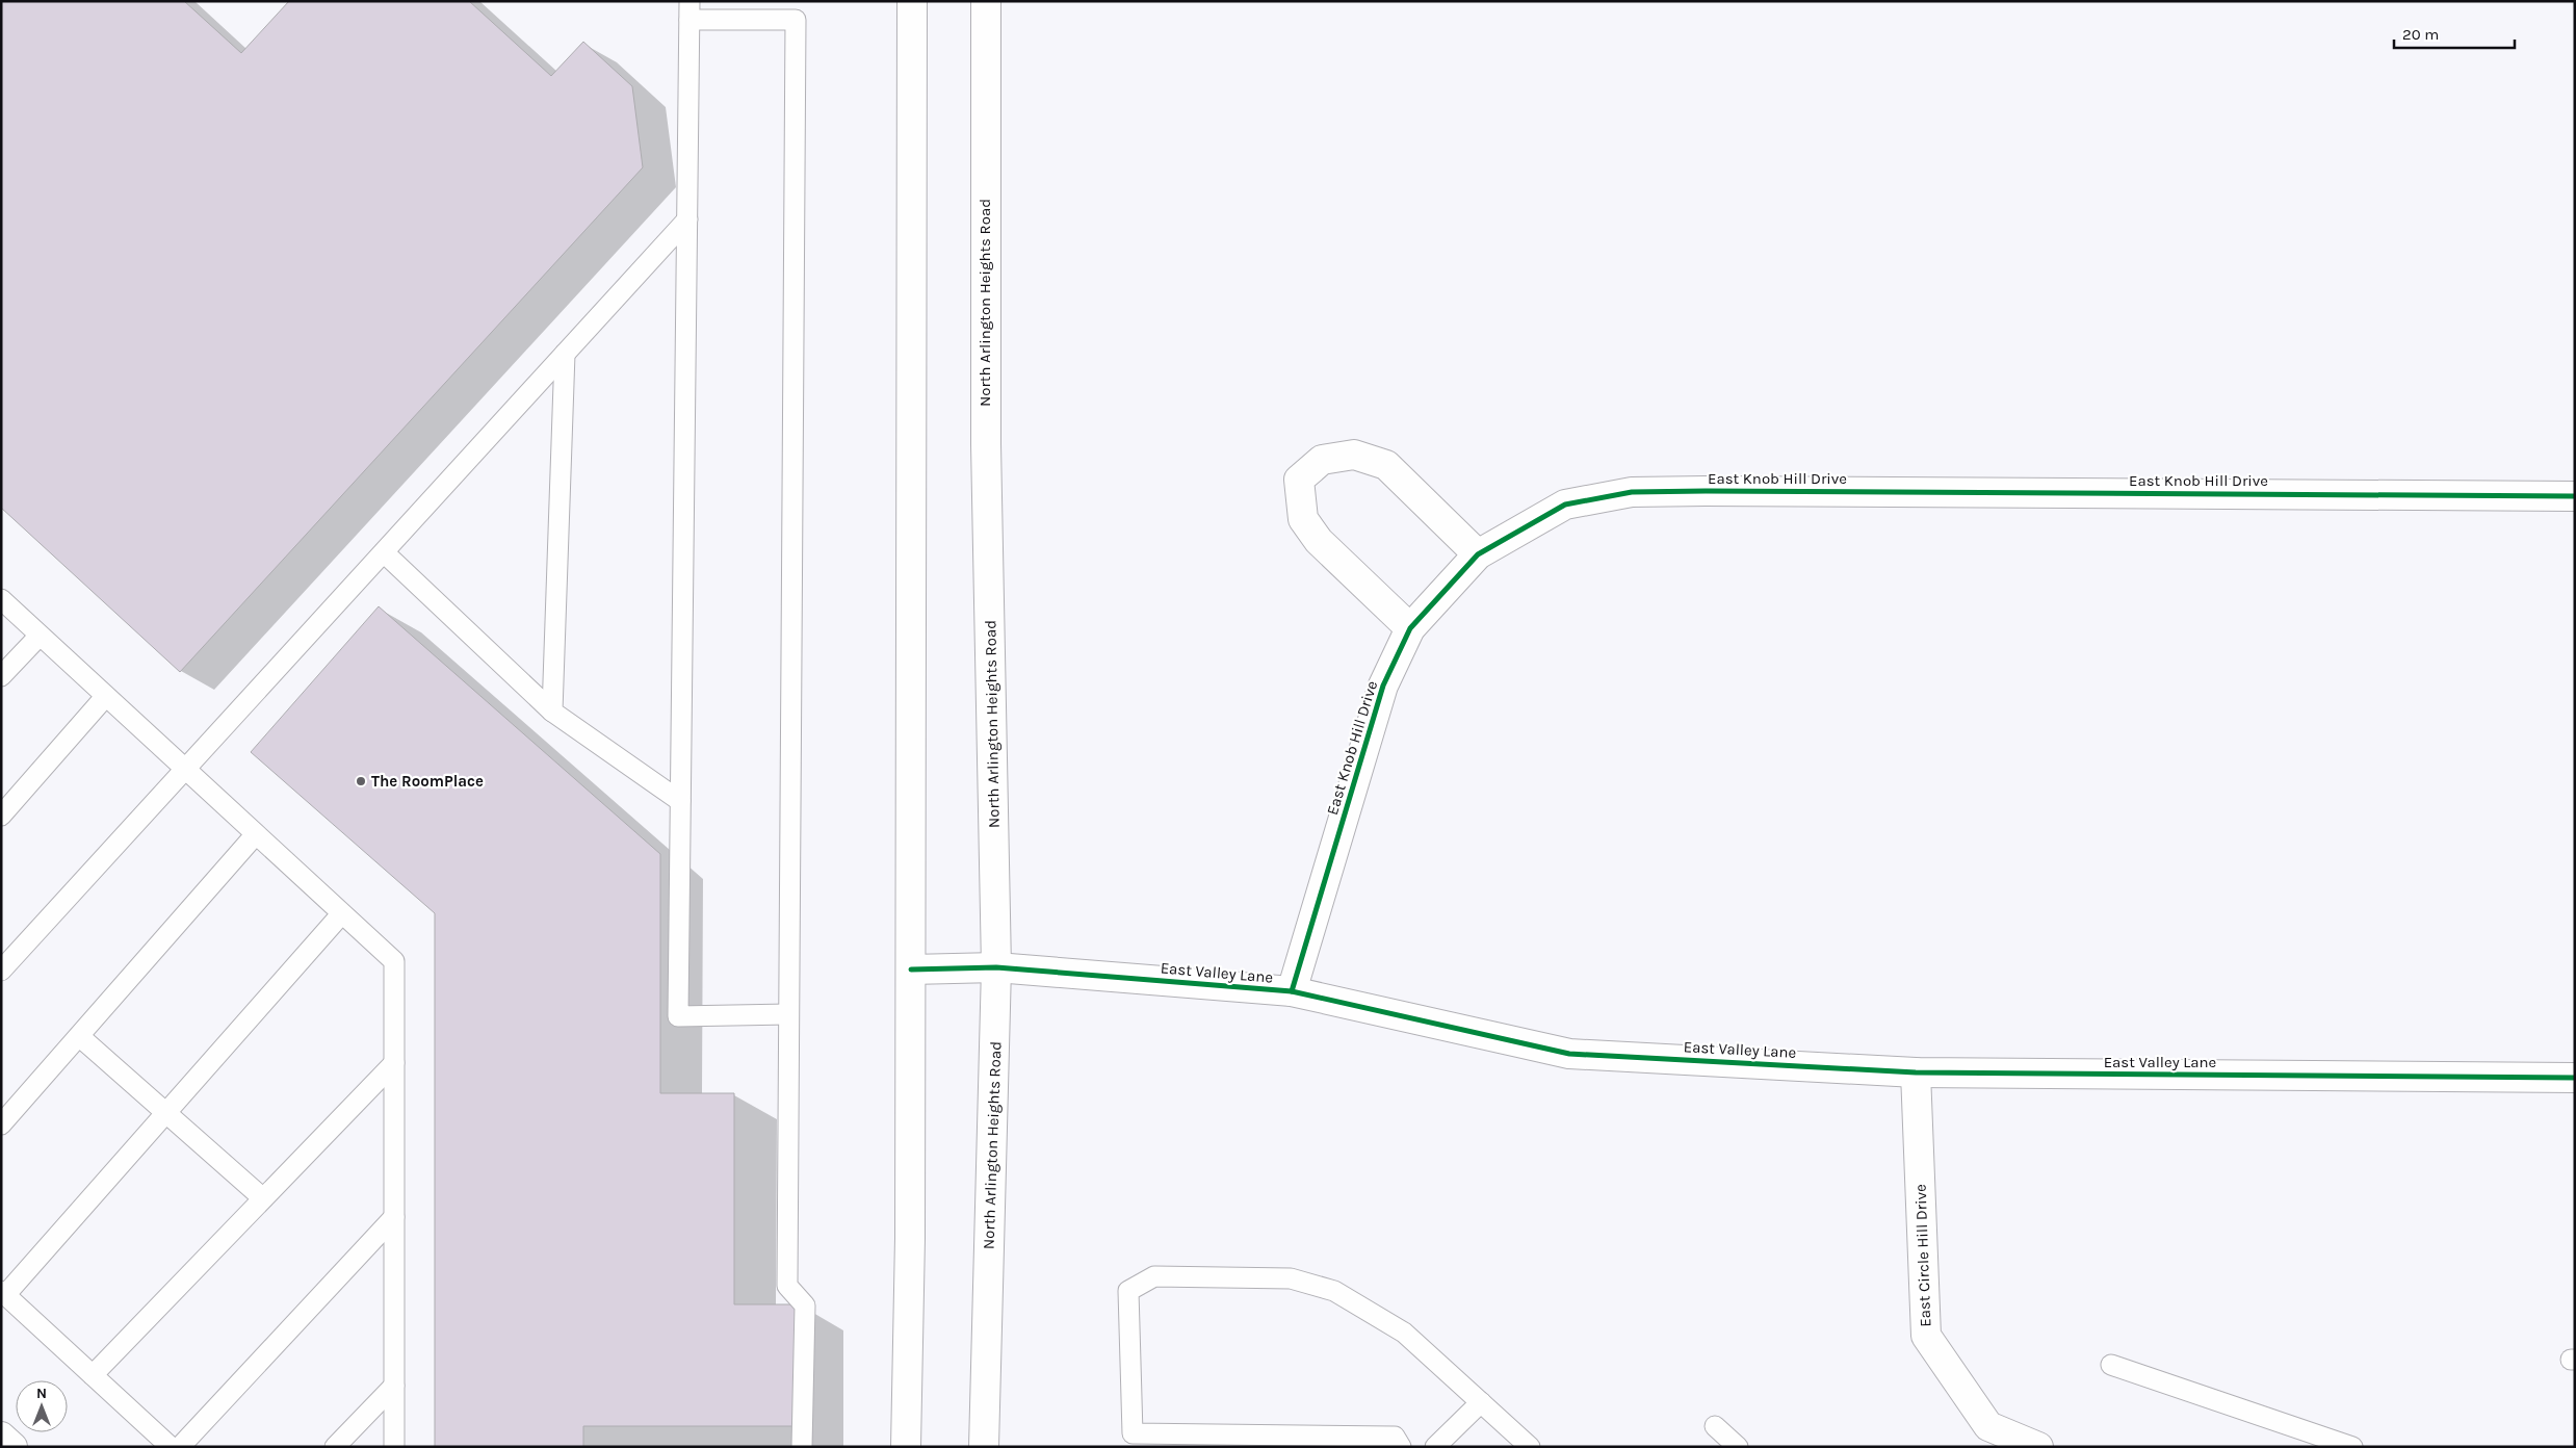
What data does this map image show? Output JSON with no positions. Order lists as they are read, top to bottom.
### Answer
{
  "streets": {
    "street": [
      "North Arlington Heights Road",
      "East Knob Hill Drive",
      "East Valley Lane",
      "East Circle Hill Drive"
    ]
  },
  "crossings": [
    ["North Arlington Heights Road", "East Valley Lane"],
    ["East Knob Hill Drive", "East Valley Lane"],
    ["East Valley Lane", "East Circle Hill Drive"]
  ],
  "places": ["The RoomPlace"],
  "scale_bar": "20 m",
  "north": "top"
}
